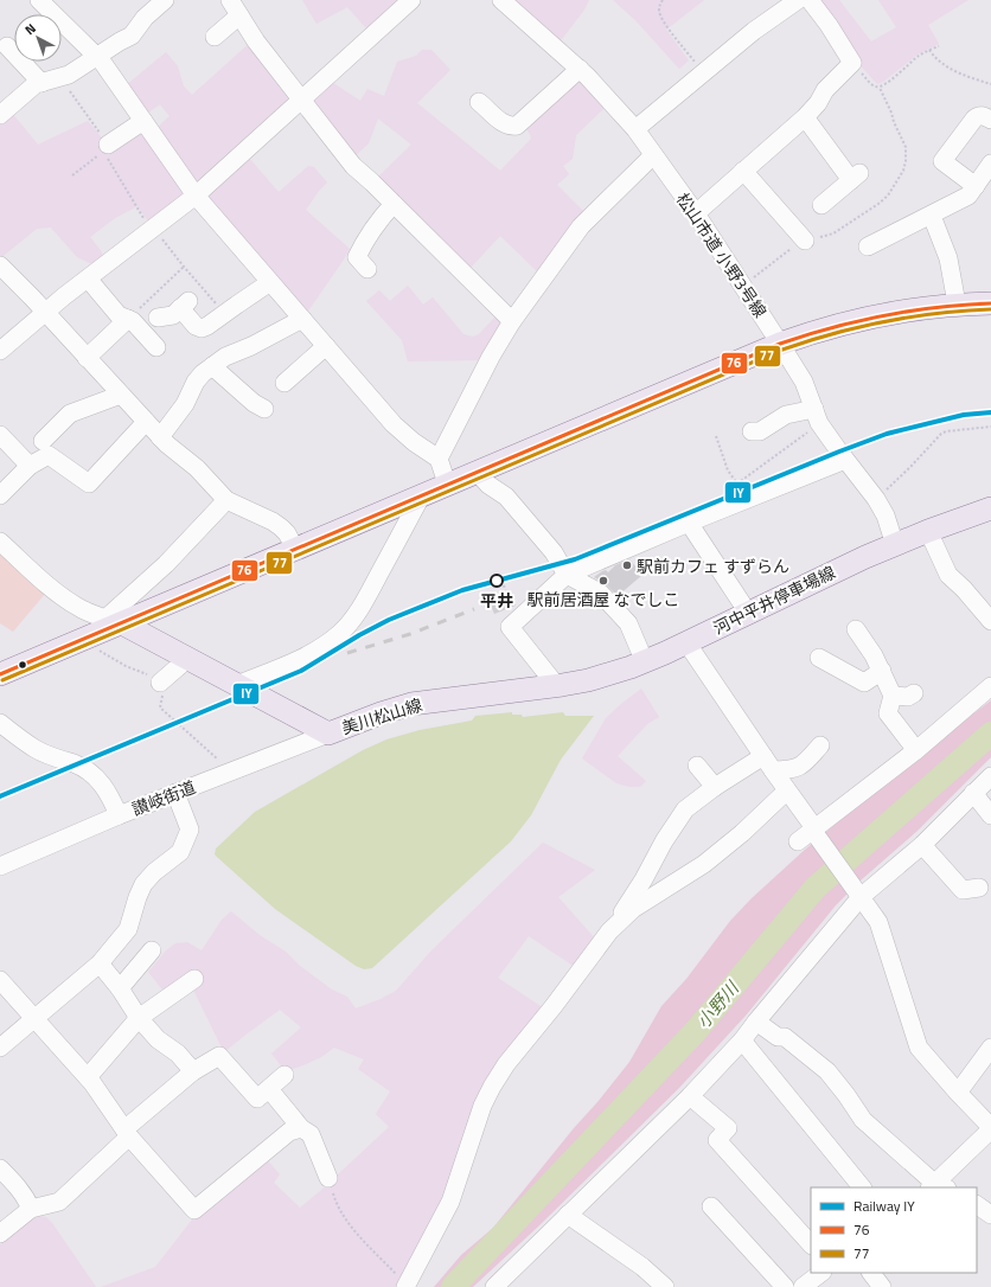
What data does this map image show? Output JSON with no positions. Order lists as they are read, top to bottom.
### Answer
{
  "streets": {
    "main road": ["河中平井停車場線", "美川松山線"],
    "street": ["松山市道 小野3号線", "讃岐街道"]
  },
  "crossings": [
    ["松山市道 小野3号線", "河中平井停車場線"],
    ["河中平井停車場線", "美川松山線"],
    ["美川松山線", "讃岐街道"]
  ],
  "water": ["小野川"],
  "places": ["駅前カフェ すずらん", "平井", "駅前居酒屋 なでしこ"],
  "lines": ["transit line 76", "transit line 77", "rail line IY"],
  "legend": ["Railway IY", "76", "77"],
  "north": "top left"
}
